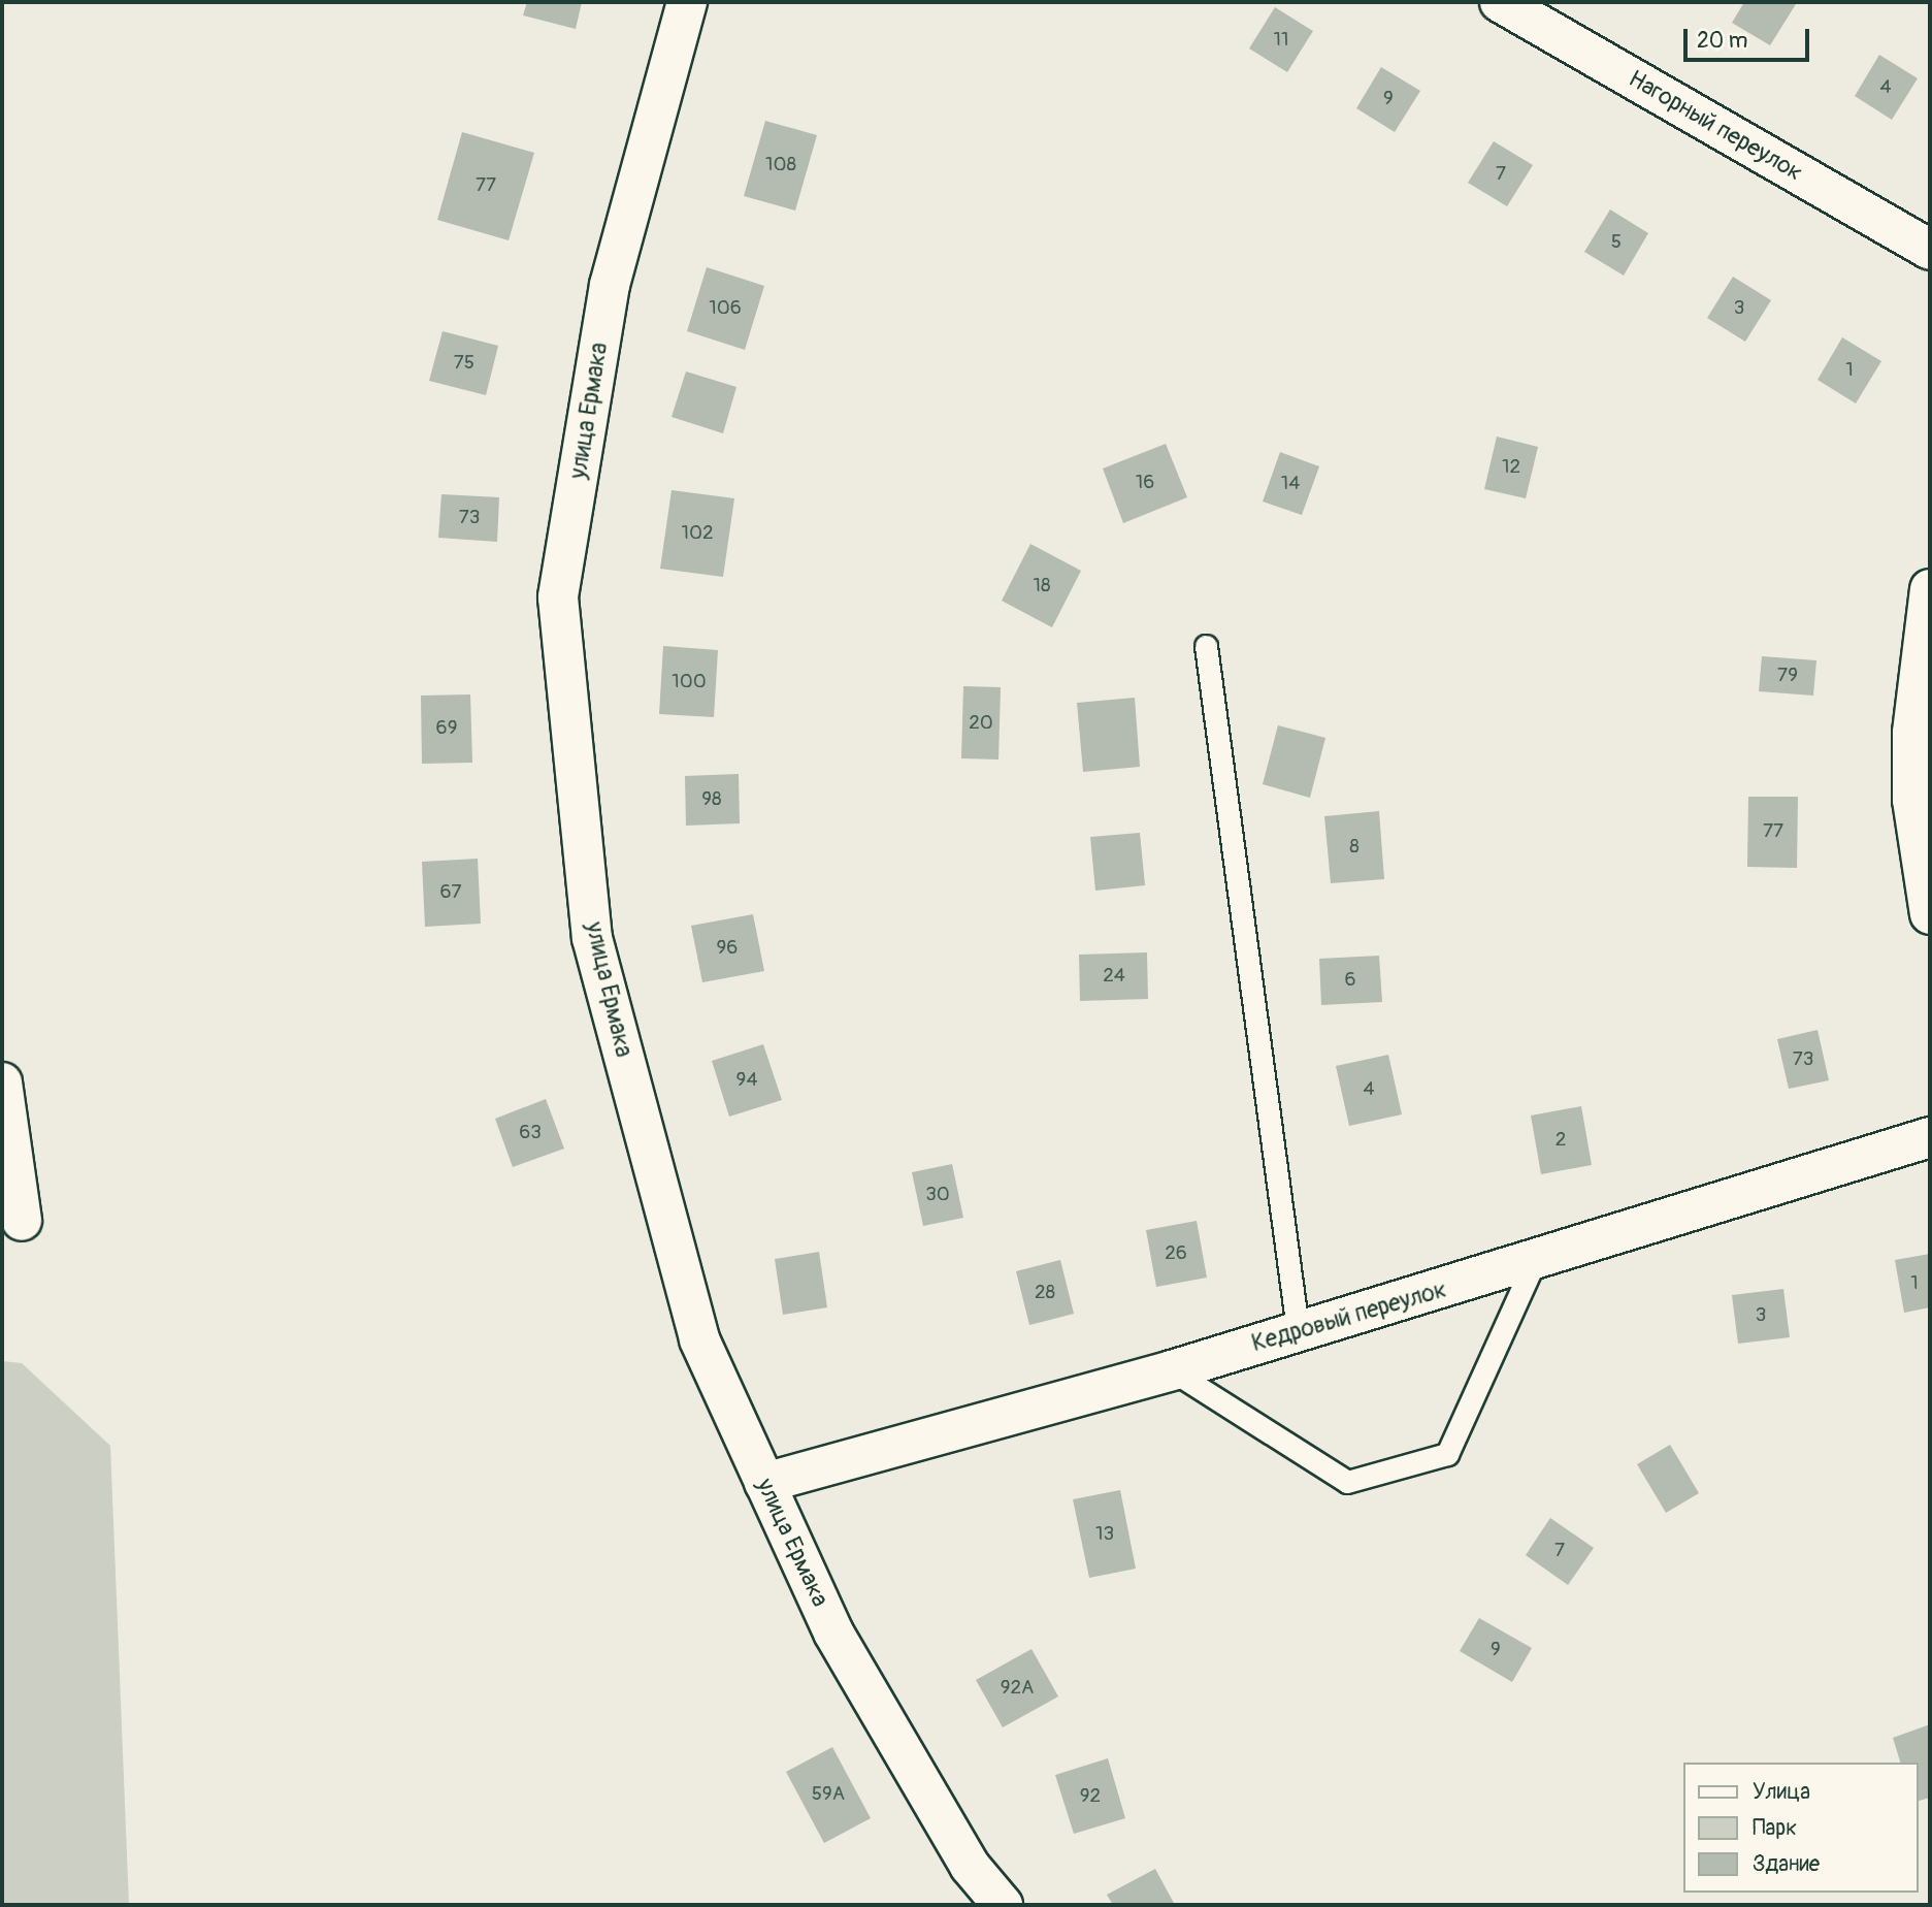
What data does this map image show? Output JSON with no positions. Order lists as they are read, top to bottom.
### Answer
{
  "streets": {
    "street": ["Нагорный переулок", "улица Ермака", "Кедровый переулок"]
  },
  "crossings": [
    ["улица Ермака", "Кедровый переулок"]
  ],
  "house_numbers": [
    "11",
    "4",
    "9",
    "108",
    "7",
    "77",
    "5",
    "106",
    "3",
    "75",
    "1",
    "12",
    "16",
    "14",
    "73",
    "102",
    "18",
    "79",
    "100",
    "20",
    "69",
    "98",
    "77",
    "8",
    "67",
    "96",
    "24",
    "6",
    "73",
    "94",
    "4",
    "63",
    "2",
    "30",
    "26",
    "1",
    "28",
    "3",
    "13",
    "7",
    "9",
    "92А",
    "59А",
    "92"
  ],
  "legend": ["Улица", "Парк", "Здание"],
  "scale_bar": "20 m"
}
